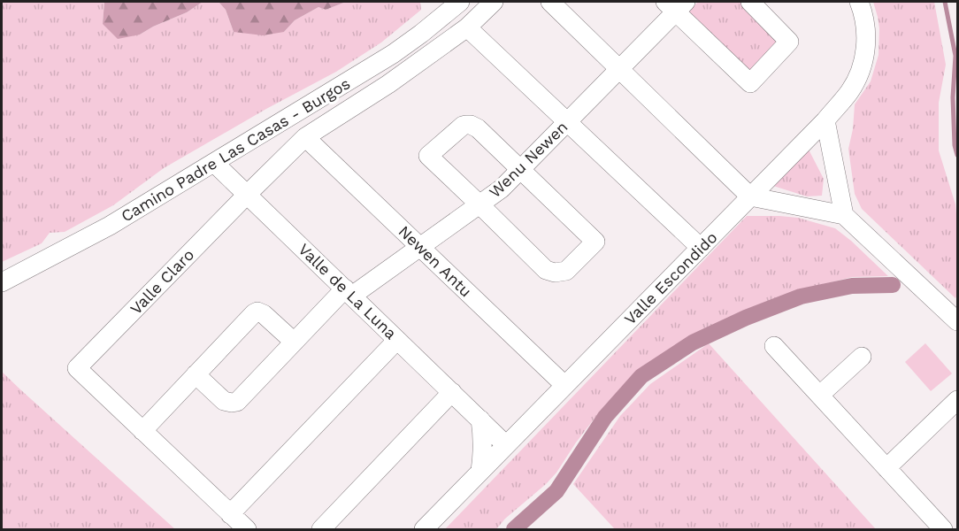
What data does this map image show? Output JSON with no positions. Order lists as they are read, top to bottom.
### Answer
{
  "streets": {
    "street": [
      "Camino Padre Las Casas - Burgos",
      "Wenu Newen",
      "Newen Antu",
      "Valle Escondido",
      "Valle Claro",
      "Valle de La Luna"
    ]
  },
  "crossings": [
    ["Camino Padre Las Casas - Burgos", "Valle de La Luna"],
    ["Wenu Newen", "Newen Antu"],
    ["Wenu Newen", "Valle de La Luna"],
    ["Newen Antu", "Valle Escondido"],
    ["Newen Antu", "Valle Claro"],
    ["Valle Escondido", "Valle de La Luna"],
    ["Valle Claro", "Valle de La Luna"]
  ]
}
